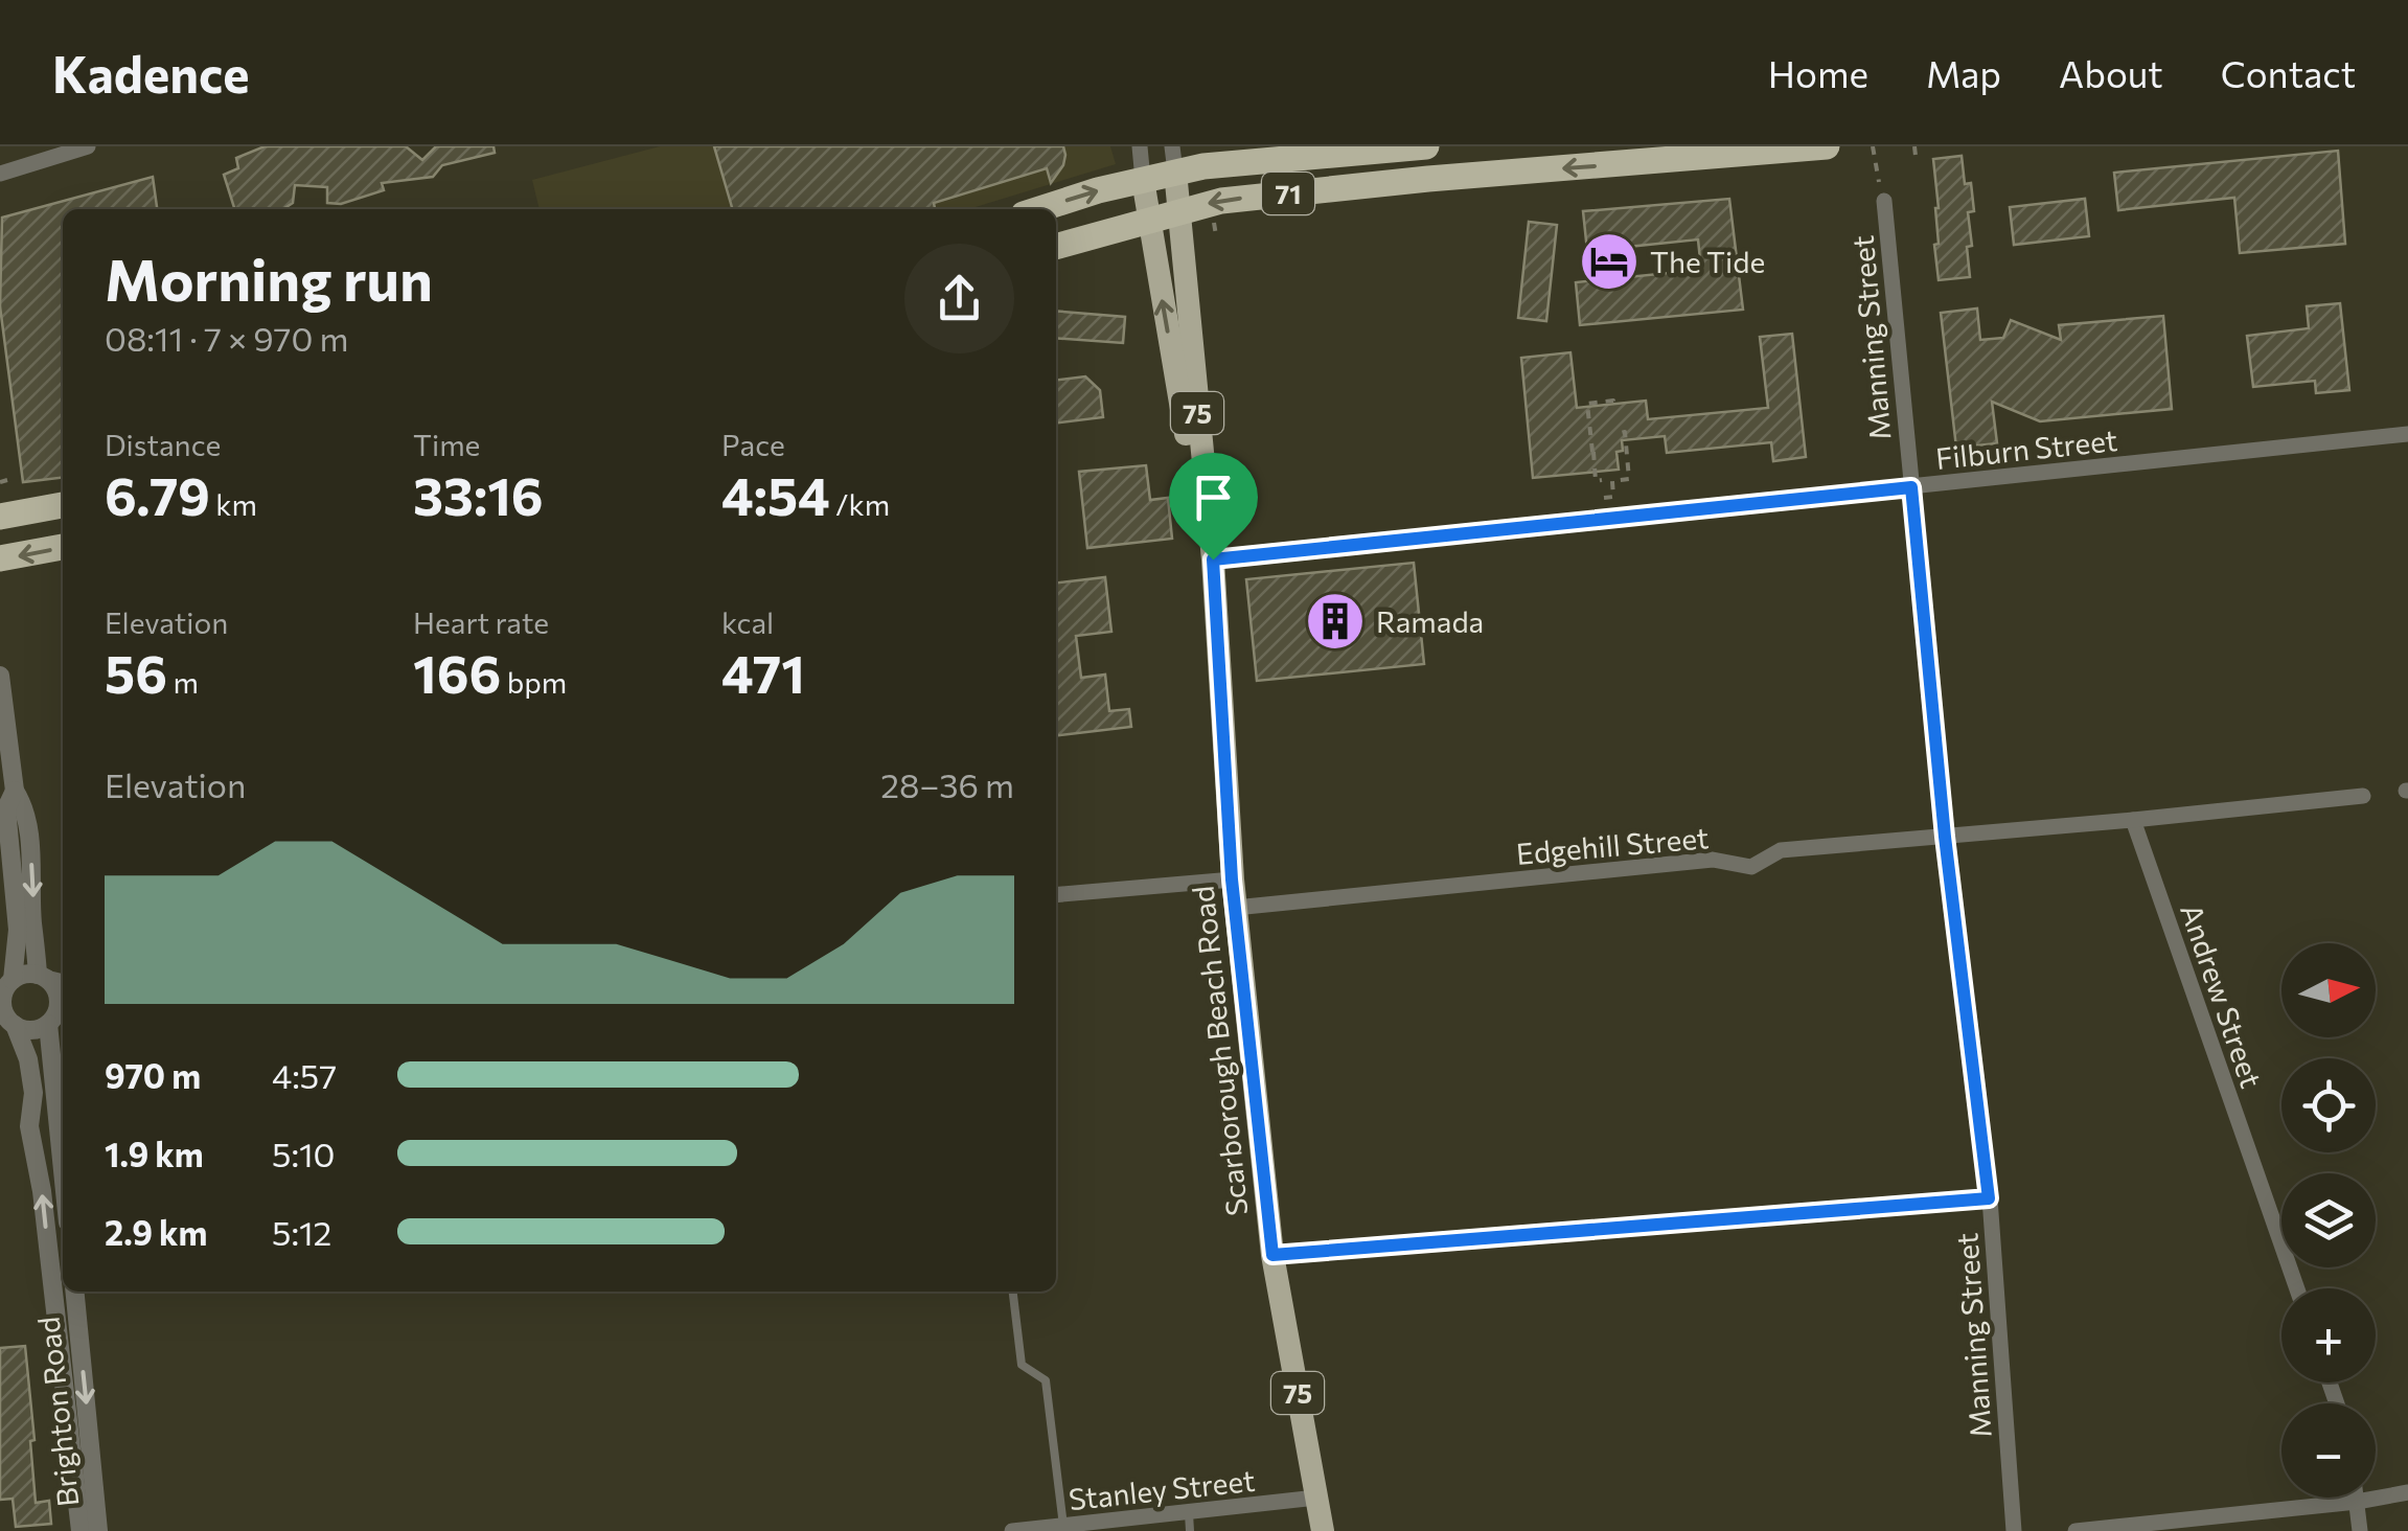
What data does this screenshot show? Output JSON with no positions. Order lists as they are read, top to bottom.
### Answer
{
  "streets": {
    "highway": ["71"],
    "main road": ["75", "Scarborough Beach Road"],
    "street": [
      "Manning Street",
      "Filburn Street",
      "Edgehill Street",
      "Andrew Street",
      "Brighton Road",
      "Stanley Street"
    ]
  },
  "crossings": [
    ["71", "Scarborough Beach Road"],
    ["Manning Street", "Filburn Street"],
    ["Manning Street", "Edgehill Street"],
    ["Filburn Street", "Scarborough Beach Road"],
    ["Edgehill Street", "Andrew Street"],
    ["Edgehill Street", "Scarborough Beach Road"],
    ["Scarborough Beach Road", "Stanley Street"]
  ],
  "places": {
    "hotel": ["The Tide"],
    "building": ["Ramada"]
  },
  "north": "right",
  "page": {
    "header": "Kadence",
    "nav": [
      "Home",
      "Map",
      "About",
      "Contact"
    ],
    "heading": ["Morning run", "08:11 · 7 × 970 m"],
    "stats": [
      ["Distance", "6.79 km"],
      ["Time", "33:16"],
      ["Pace", "4:54 /km"],
      ["Elevation", "56 m"],
      ["Heart rate", "166 bpm"],
      ["kcal", "471"]
    ],
    "chart": ["Elevation", "28–36 m"],
    "map_buttons": ["+", "−"],
    "list": [
      {
        "name": "970 m",
        "note": "4:57"
      },
      {
        "name": "1.9 km",
        "note": "5:10"
      },
      {
        "name": "2.9 km",
        "note": "5:12"
      }
    ]
  }
}
